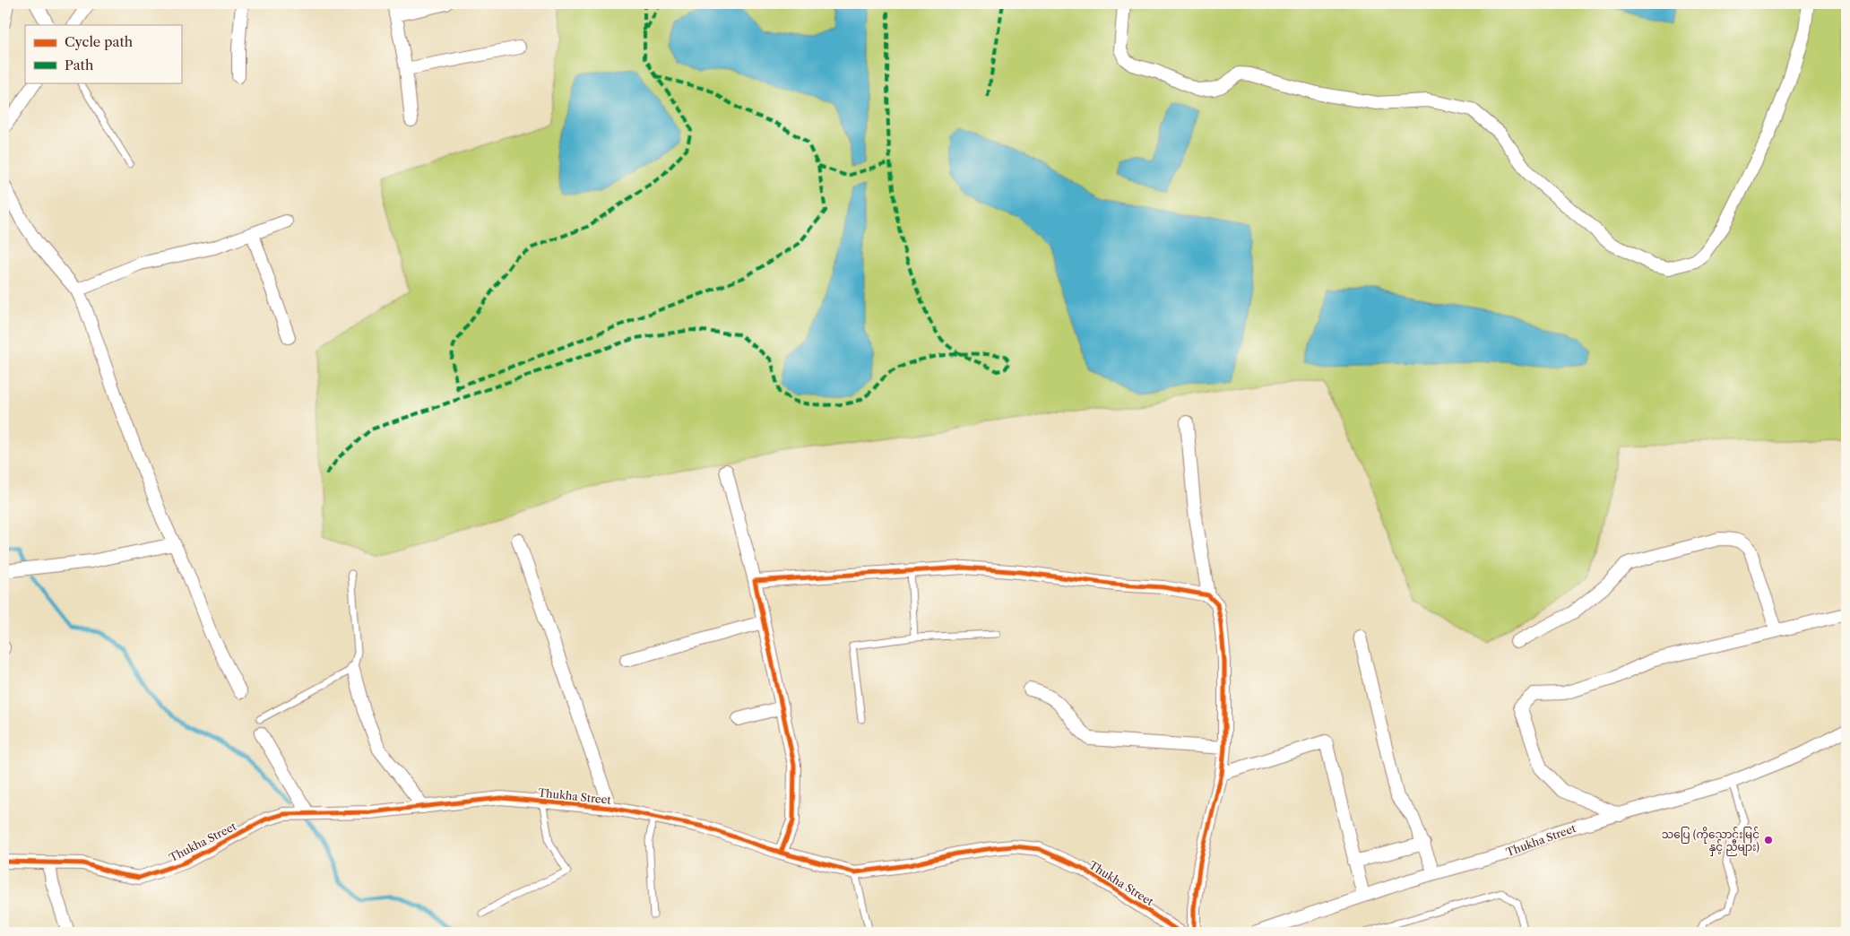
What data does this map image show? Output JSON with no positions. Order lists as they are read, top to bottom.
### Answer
{
  "streets": {
    "street": ["Thukha Street"]
  },
  "places": ["သပြေ (ကိုသောင်းမြင့် နှင့် ညီများ)"],
  "legend": ["Cycle path", "Path"]
}
